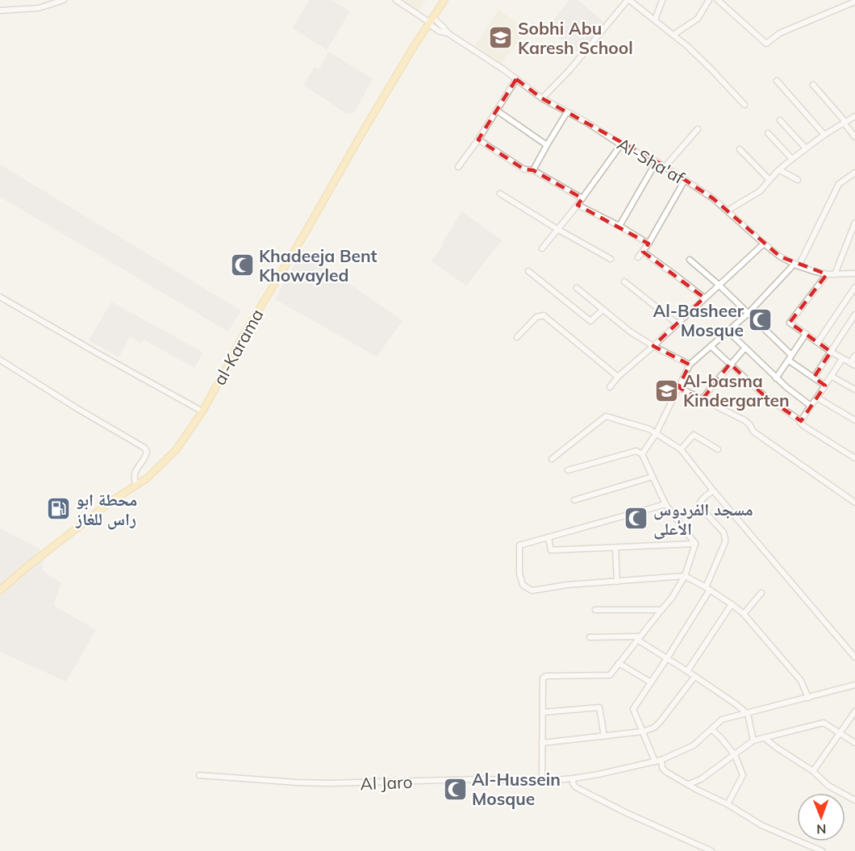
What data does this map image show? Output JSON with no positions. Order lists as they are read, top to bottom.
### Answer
{
  "streets": {
    "main road": ["al-Karama"],
    "street": ["Al-Sha'af", "Al Jaro"]
  },
  "crossings": [
    ["Al-Sha'af", "al-Karama"]
  ],
  "places": {
    "school or university": ["Sobhi Abu Karesh School", "Al-basma Kindergarten"],
    "mosque": [
      "Khadeeja Bent Khowayled",
      "Al-Basheer Mosque",
      "مسجد الفردوس الأعلى",
      "Al-Hussein Mosque"
    ],
    "fuel station": ["محطة ابو راس للغاز"]
  },
  "north": "bottom"
}
